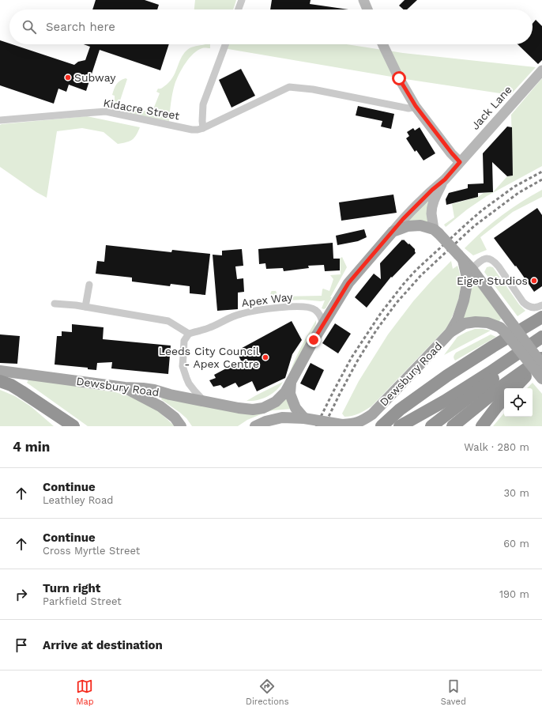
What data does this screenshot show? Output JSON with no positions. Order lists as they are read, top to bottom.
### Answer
{
  "streets": {
    "main road": ["Dewsbury Road"],
    "street": ["Jack Lane", "Kidacre Street", "Apex Way"]
  },
  "places": ["Subway", "Eiger Studios", "Leeds City Council - Apex Centre"],
  "page": {
    "search": "Search here",
    "heading": ["4 min", "Walk · 280 m"],
    "list": [
      ["Continue", "Leathley Road", "30 m"],
      ["Continue", "Cross Myrtle Street", "60 m"],
      ["Turn right", "Parkfield Street", "190 m"],
      "Arrive at destination"
    ],
    "nav": ["Map", "Directions", "Saved"]
  }
}
